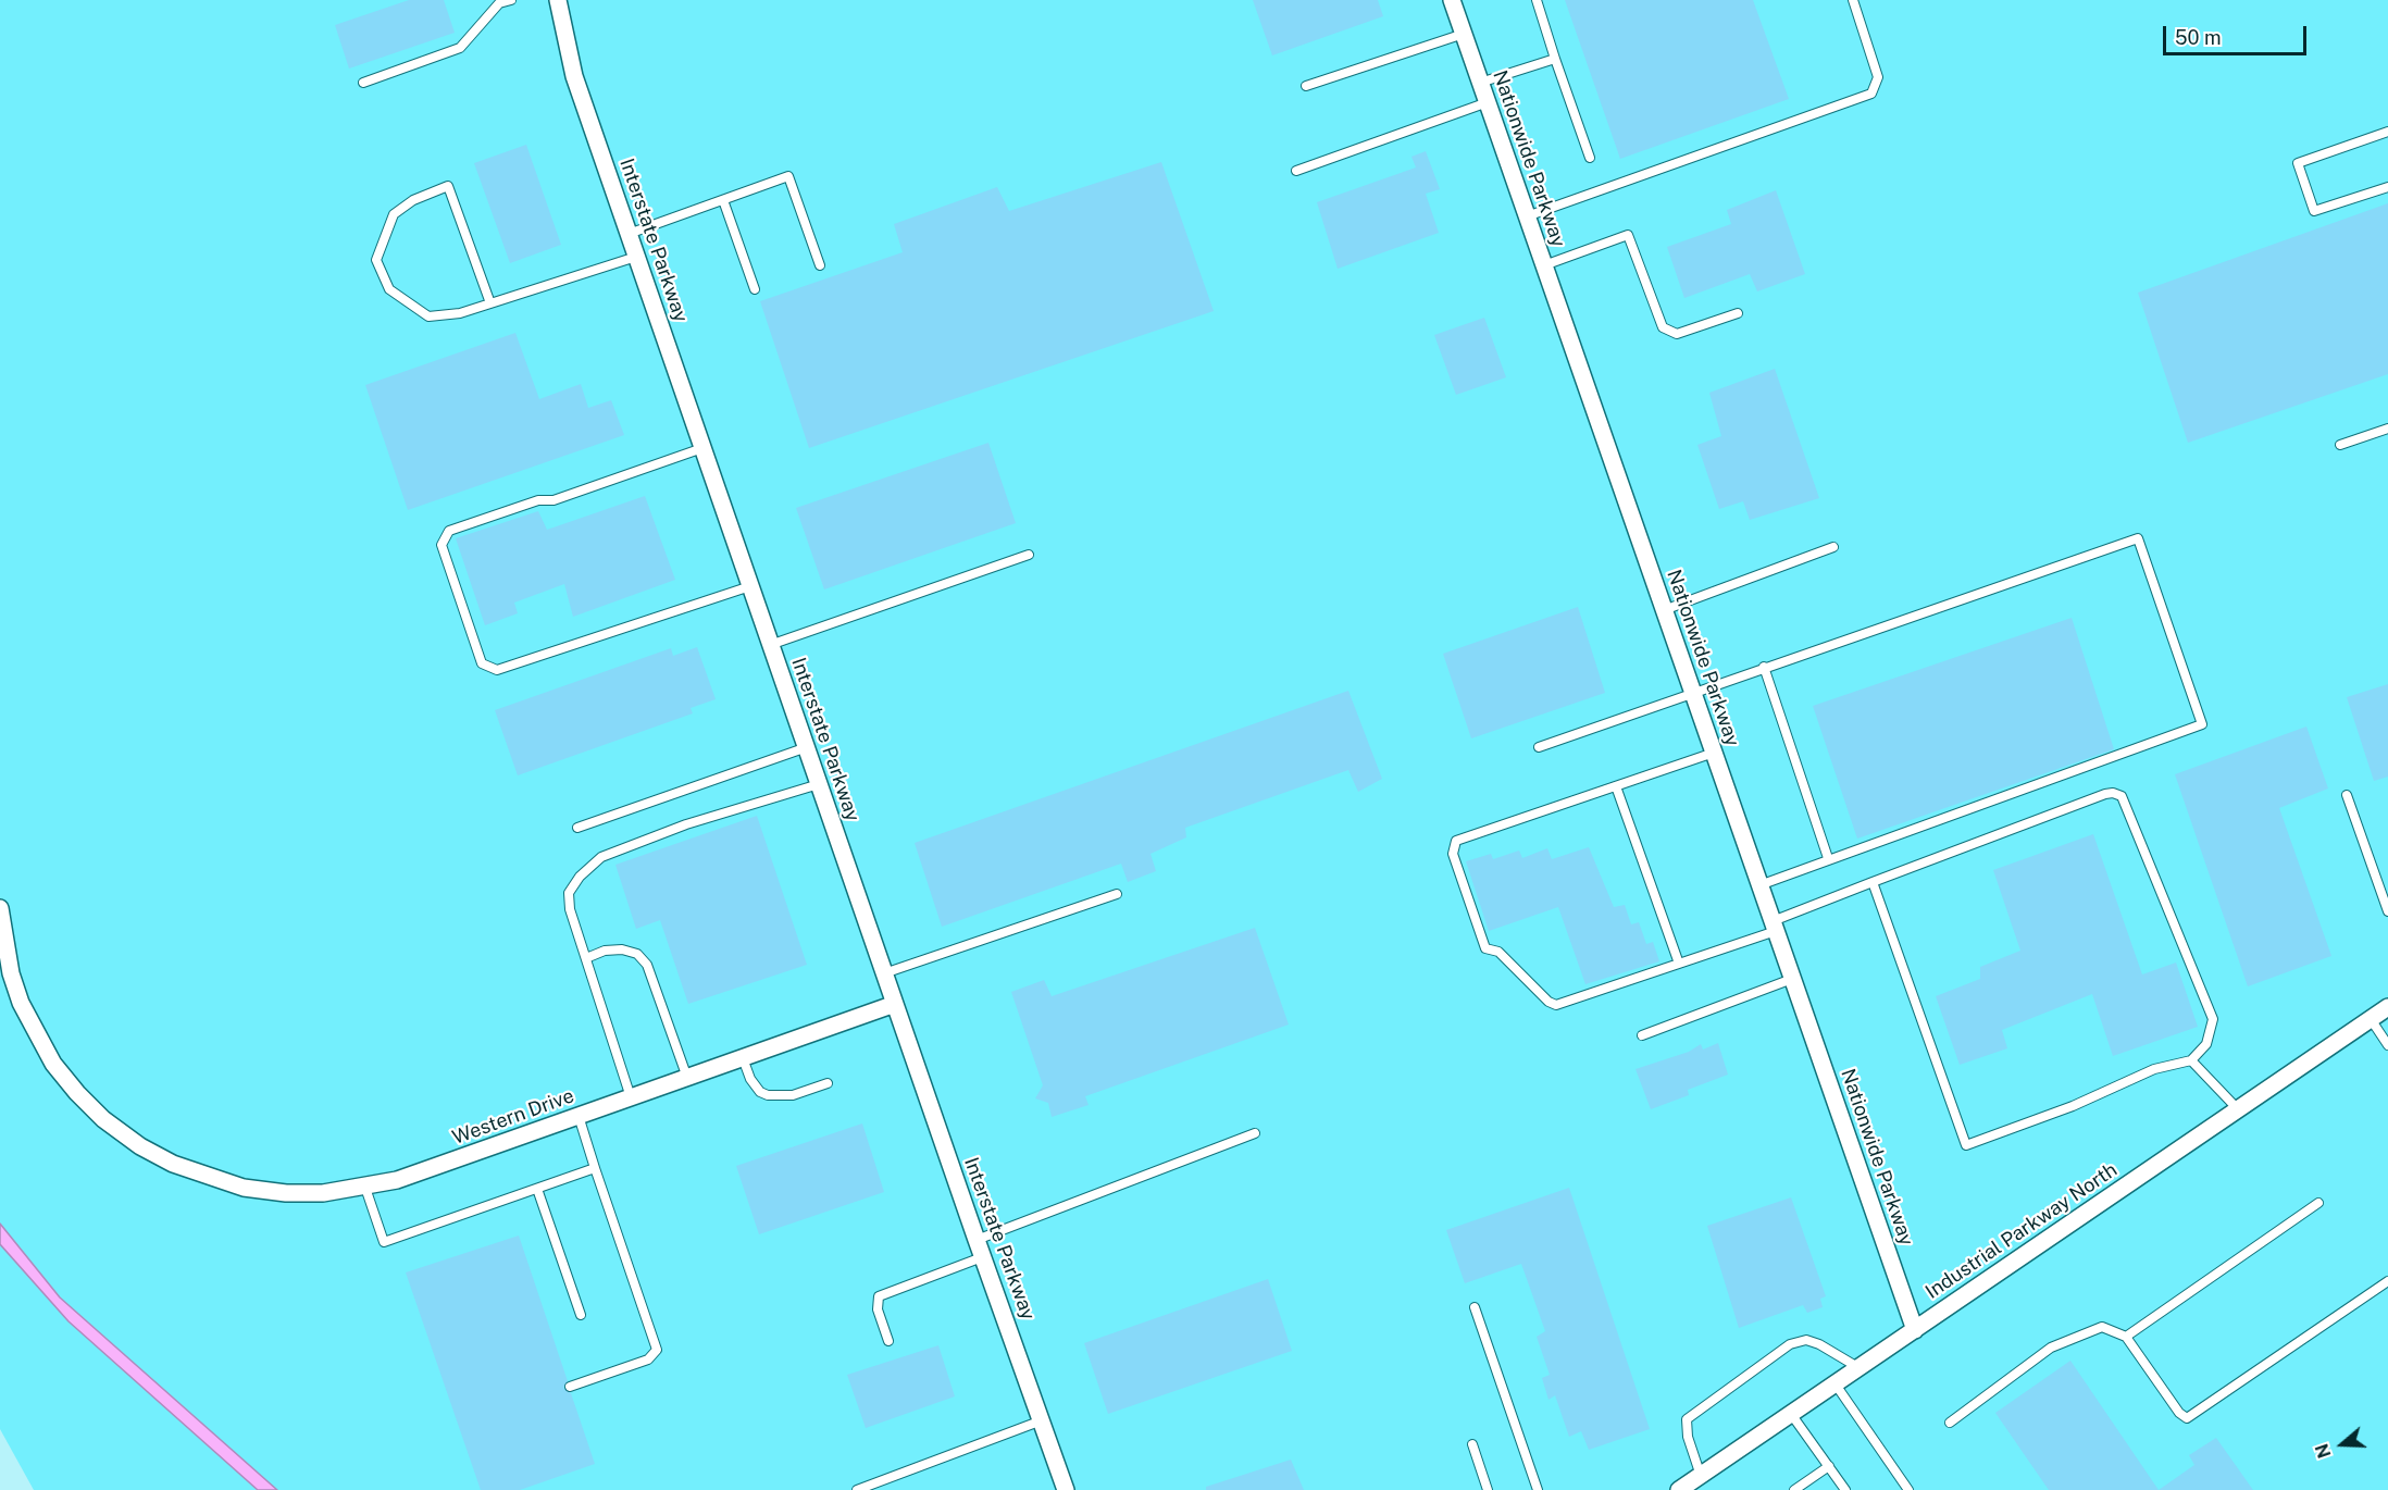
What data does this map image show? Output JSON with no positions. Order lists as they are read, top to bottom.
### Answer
{
  "streets": {
    "street": [
      "Nationwide Parkway",
      "Interstate Parkway",
      "Western Drive",
      "Industrial Parkway North"
    ]
  },
  "crossings": [
    ["Nationwide Parkway", "Industrial Parkway North"],
    ["Interstate Parkway", "Western Drive"]
  ],
  "scale_bar": "50 m",
  "north": "left"
}
